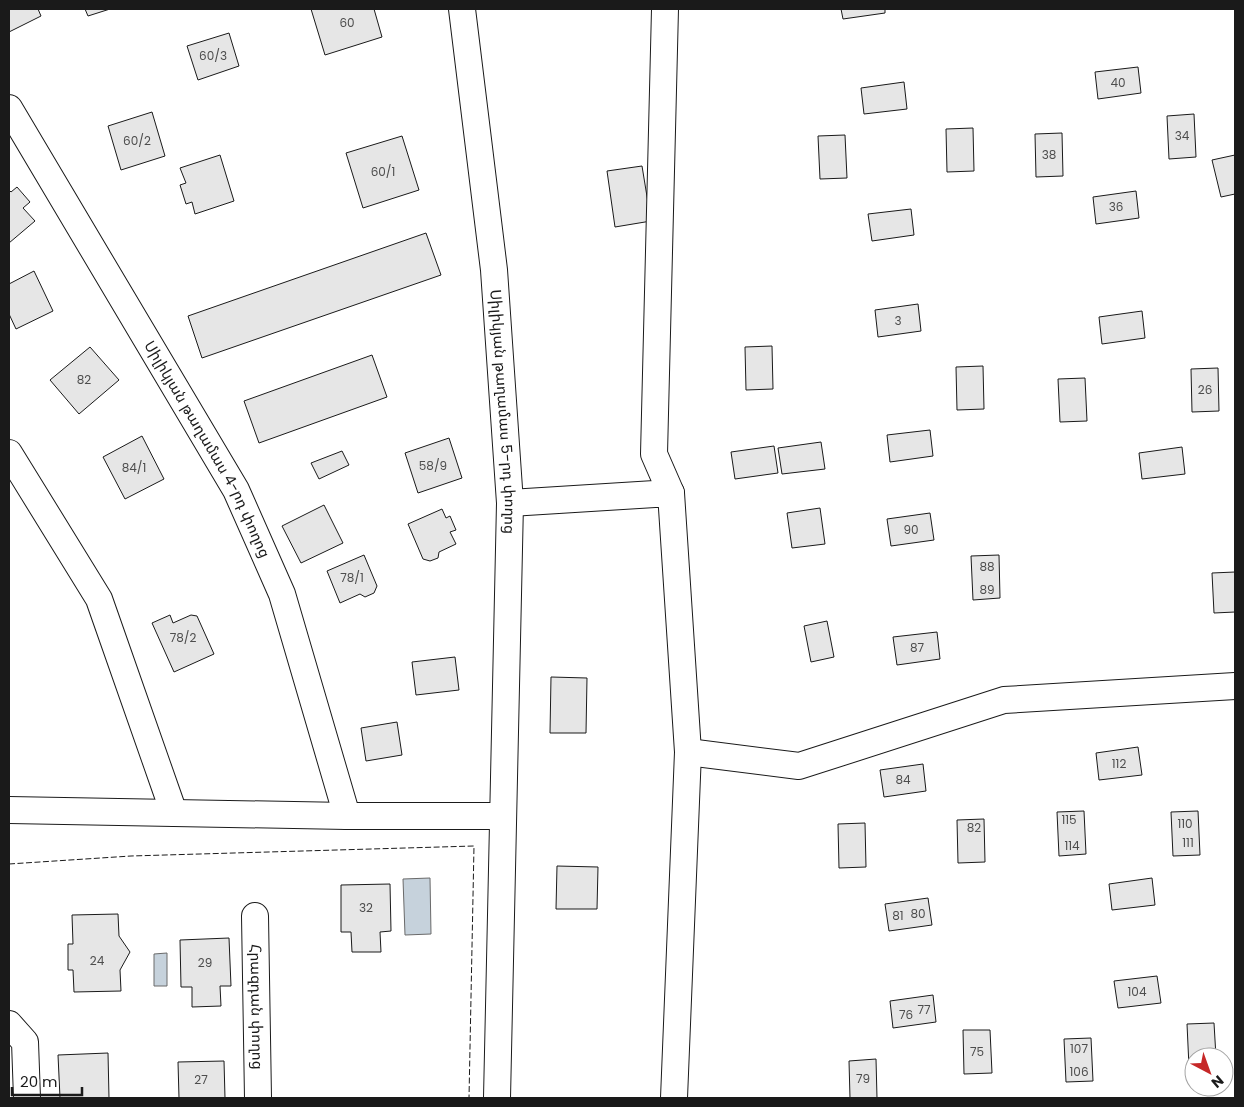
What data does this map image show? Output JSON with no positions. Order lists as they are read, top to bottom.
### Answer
{
  "streets": {
    "street": ["Սիլիկյան թաղամաս 5-րդ փողոց", "Սիլիկյան թաղամաս 4-րդ փողոց", "Հրազդան փողոց"]
  },
  "house_numbers": [
    "60",
    "60/3",
    "40",
    "34",
    "60/2",
    "38",
    "60/1",
    "36",
    "3",
    "82",
    "26",
    "58/9",
    "84/1",
    "90",
    "88",
    "78/1",
    "89",
    "78/2",
    "87",
    "112",
    "84",
    "115",
    "110",
    "82",
    "111",
    "114",
    "32",
    "80",
    "81",
    "24",
    "29",
    "104",
    "77",
    "76",
    "107",
    "75",
    "106",
    "79",
    "27"
  ],
  "scale_bar": "20 m",
  "north": "bottom right"
}
